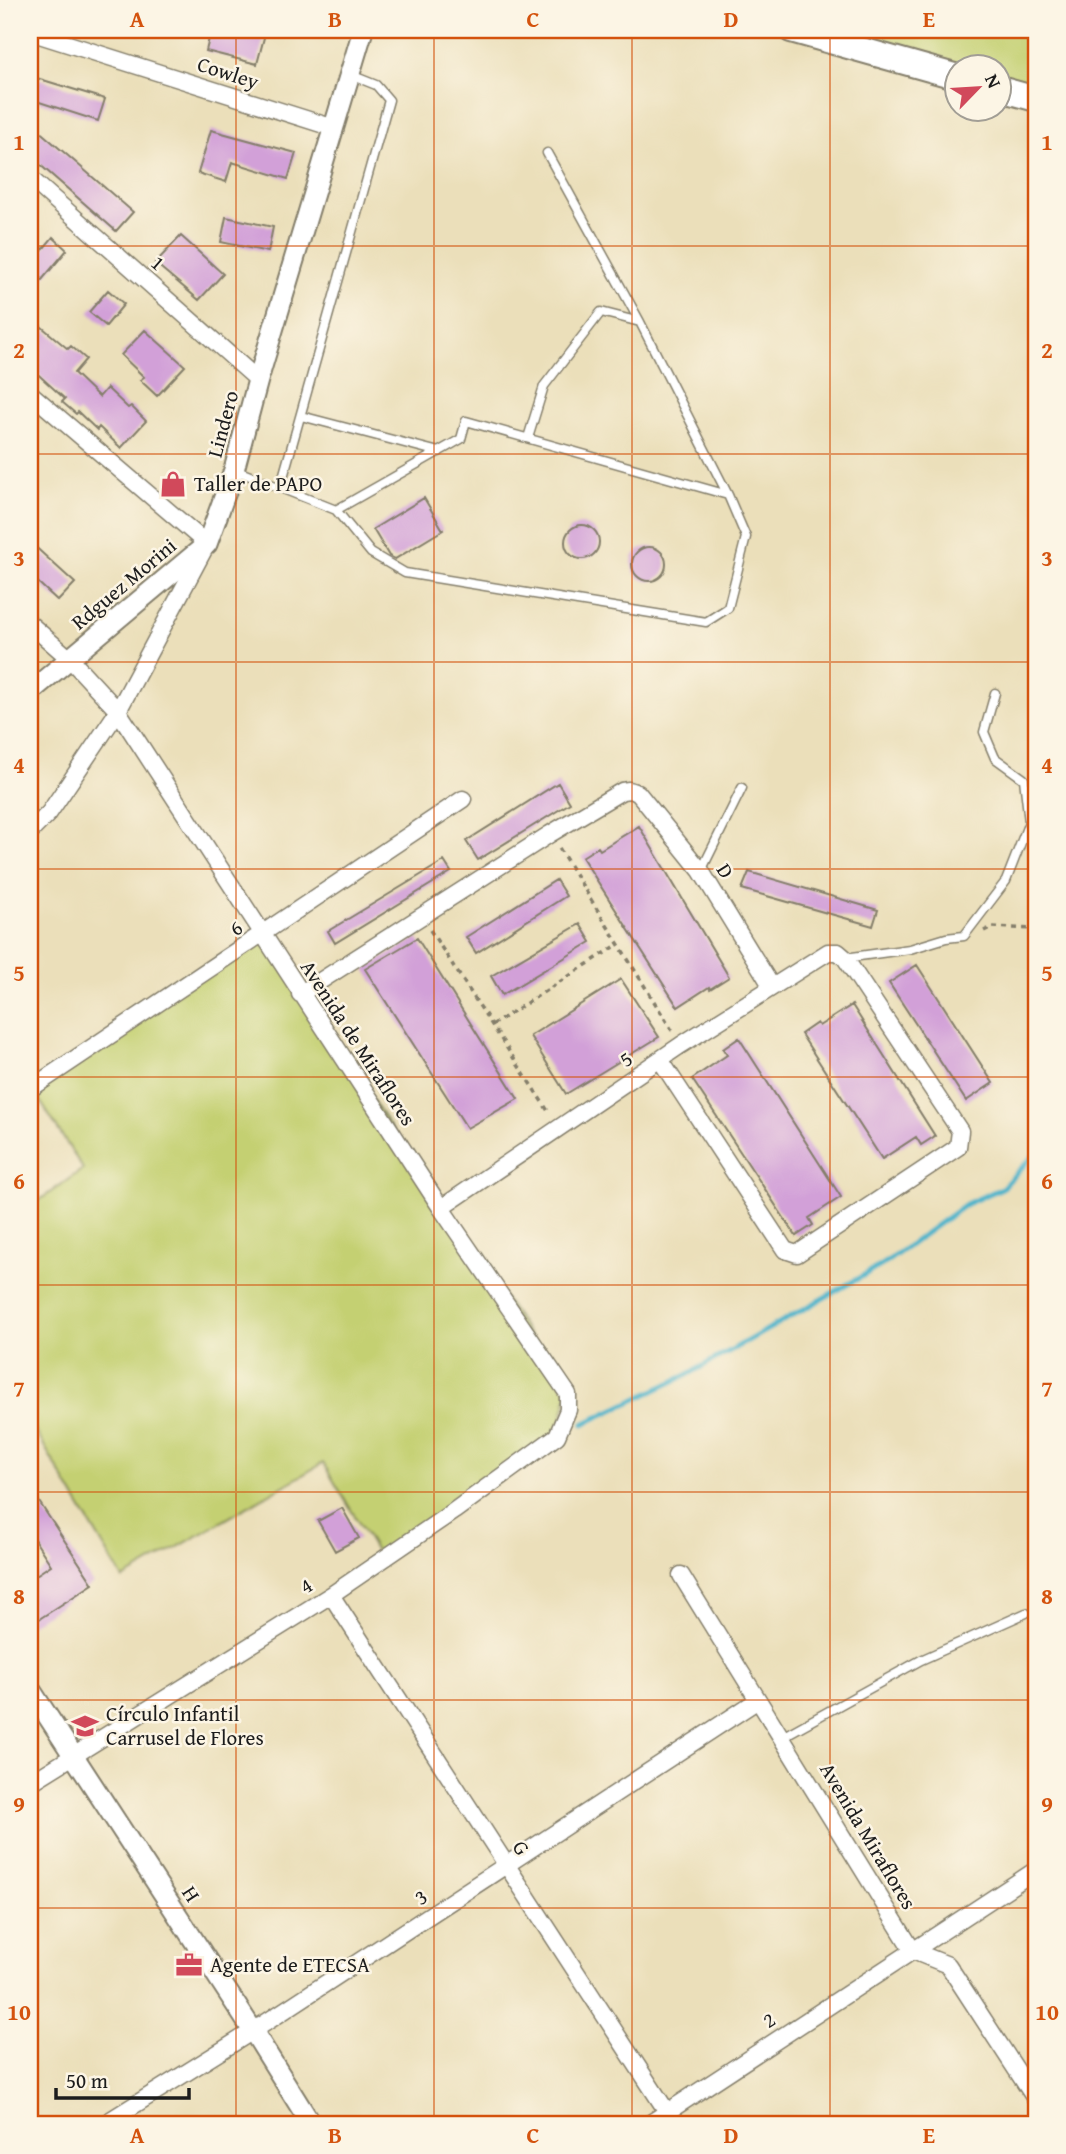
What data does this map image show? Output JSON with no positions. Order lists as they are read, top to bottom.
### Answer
{
  "streets": {
    "street": [
      "Cowley",
      "1",
      "Lindero",
      "Rdguez Morini",
      "D",
      "6",
      "Avenida de Miraflores",
      "5",
      "4",
      "Avenida Miraflores",
      "G",
      "H",
      "3",
      "2"
    ]
  },
  "crossings": [
    ["Cowley", "Lindero"],
    ["1", "Lindero"],
    ["Lindero", "Rdguez Morini"],
    ["Lindero", "Avenida de Miraflores"],
    ["D", "5"],
    ["6", "Avenida de Miraflores"],
    ["Avenida de Miraflores", "5"],
    ["Avenida de Miraflores", "4"],
    ["4", "G"],
    ["4", "H"],
    ["Avenida Miraflores", "3"],
    ["Avenida Miraflores", "2"],
    ["G", "3"],
    ["G", "2"],
    ["H", "3"]
  ],
  "places": {
    "shop": ["Taller de PAPO"],
    "school or university": ["Círculo Infantil Carrusel de Flores"],
    "office": ["Agente de ETECSA"]
  },
  "scale_bar": "50 m",
  "north": "top right",
  "grid": {
    "columns": [
      "A",
      "B",
      "C",
      "D",
      "E"
    ],
    "rows": [
      "1",
      "2",
      "3",
      "4",
      "5",
      "6",
      "7",
      "8",
      "9",
      "10"
    ]
  }
}
